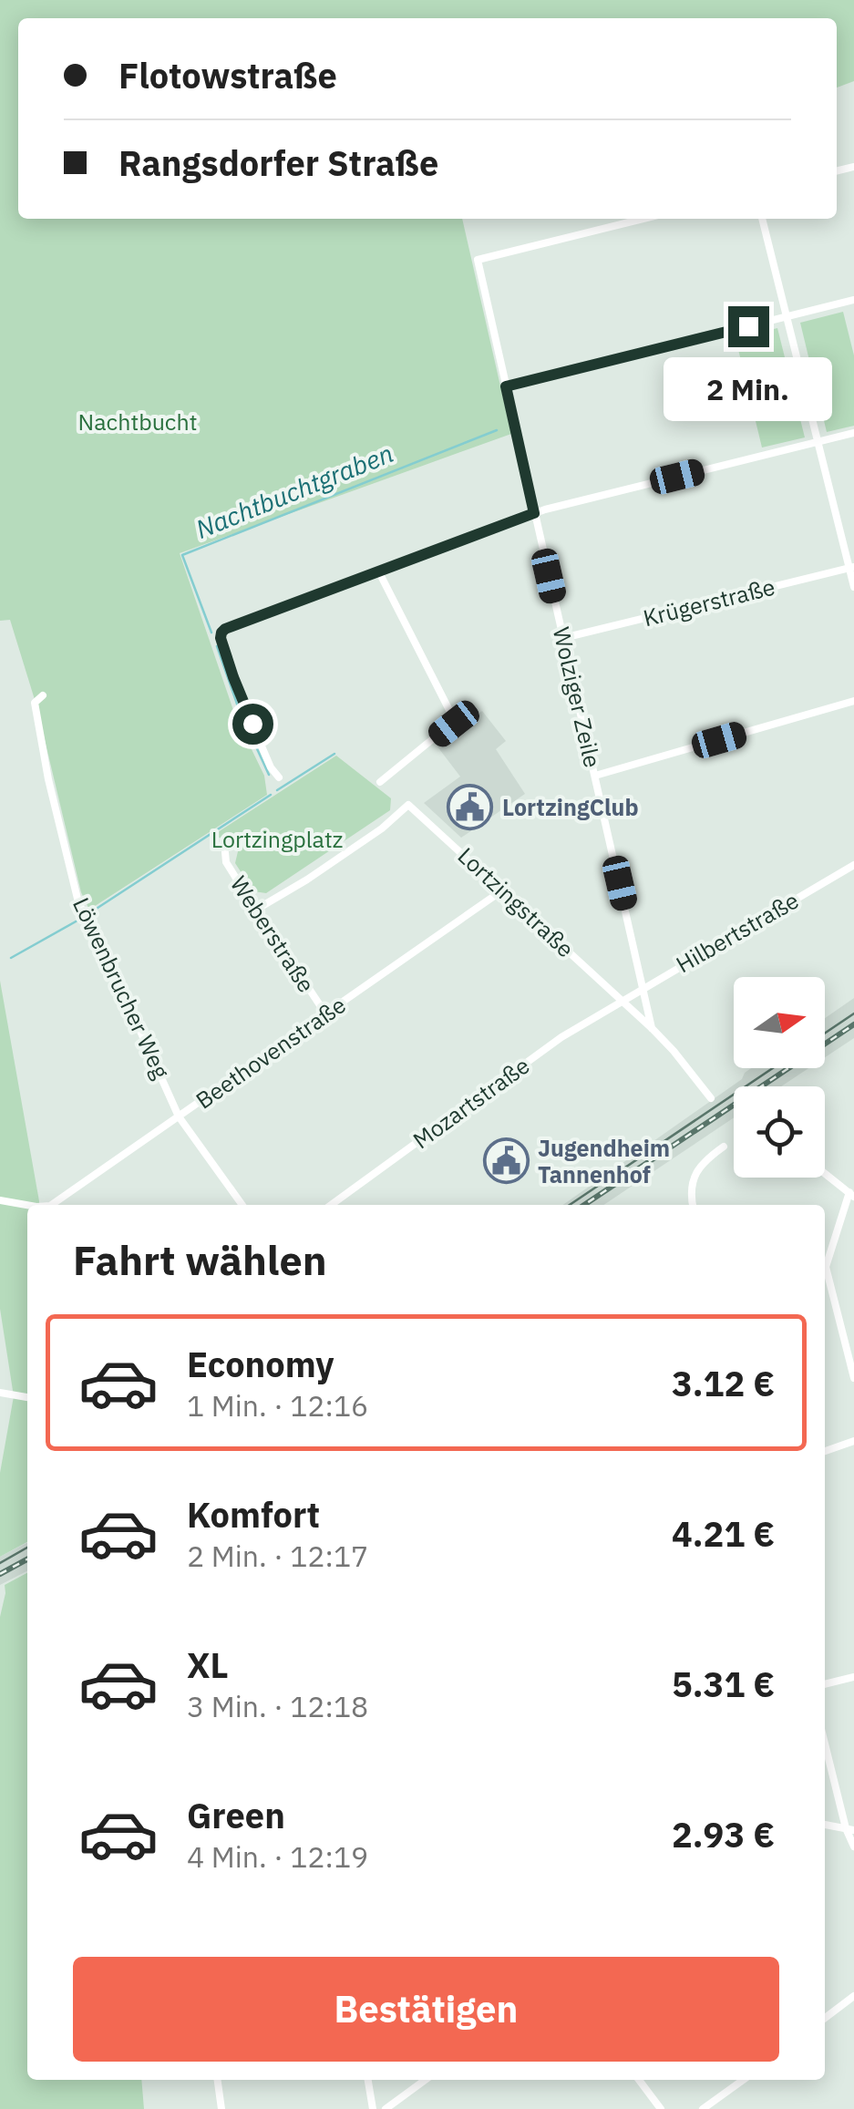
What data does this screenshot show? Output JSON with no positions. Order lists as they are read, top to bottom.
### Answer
{
  "streets": {
    "street": [
      "Krügerstraße",
      "Wolziger Zeile",
      "Lortzingstraße",
      "Hilbertstraße",
      "Weberstraße",
      "Löwenbrucher Weg",
      "Beethovenstraße",
      "Mozartstraße"
    ]
  },
  "crossings": [
    ["Krügerstraße", "Wolziger Zeile"],
    ["Wolziger Zeile", "Hilbertstraße"],
    ["Lortzingstraße", "Hilbertstraße"],
    ["Lortzingstraße", "Weberstraße"],
    ["Lortzingstraße", "Beethovenstraße"],
    ["Lortzingstraße", "Mozartstraße"],
    ["Hilbertstraße", "Mozartstraße"],
    ["Weberstraße", "Beethovenstraße"],
    ["Löwenbrucher Weg", "Beethovenstraße"]
  ],
  "water": ["Nachtbuchtgraben"],
  "parks": ["Nachtbucht", "Lortzingplatz"],
  "places": {
    "public building": ["LortzingClub", "Jugendheim Tannenhof"]
  },
  "north": "right",
  "page": {
    "banner": ["Flotowstraße", "Rangsdorfer Straße"],
    "bubble": "2 Min.",
    "heading": "Fahrt wählen",
    "list": [
      {
        "name": "Economy",
        "note": "1 Min. · 12:16",
        "value": "3.12 €"
      },
      {
        "name": "Komfort",
        "note": "2 Min. · 12:17",
        "value": "4.21 €"
      },
      {
        "name": "XL",
        "note": "3 Min. · 12:18",
        "value": "5.31 €"
      },
      {
        "name": "Green",
        "note": "4 Min. · 12:19",
        "value": "2.93 €"
      }
    ],
    "buttons": "Bestätigen"
  }
}
